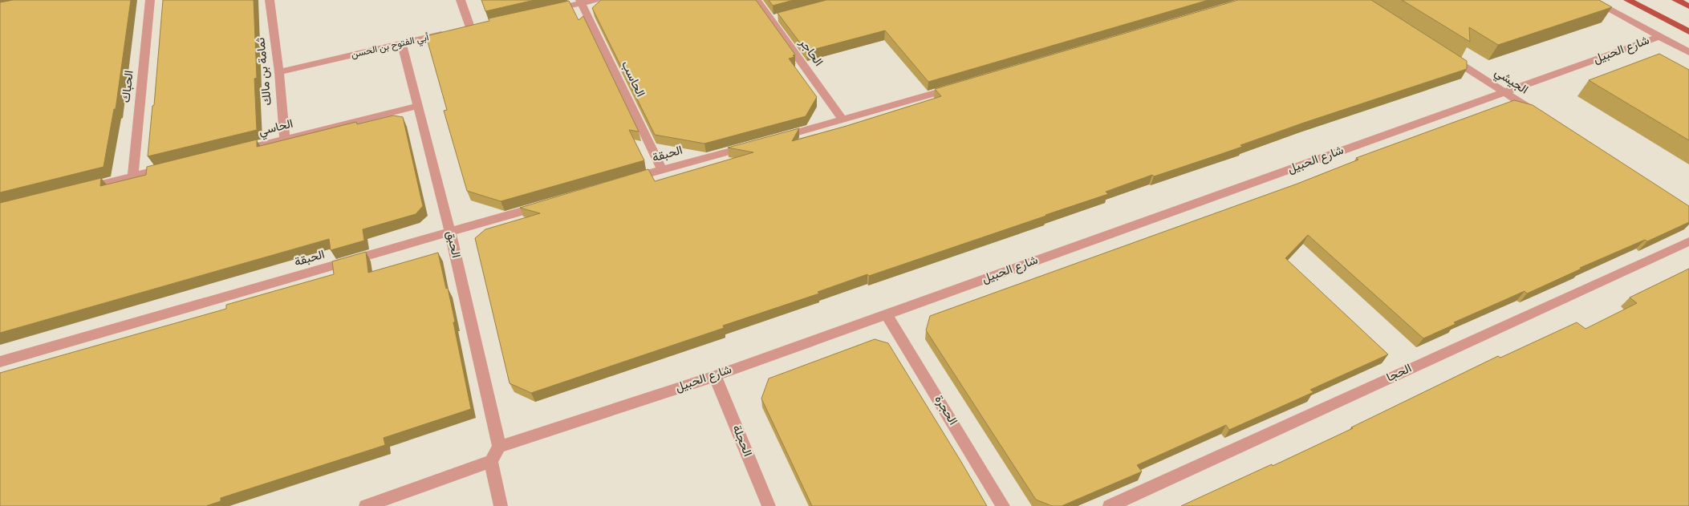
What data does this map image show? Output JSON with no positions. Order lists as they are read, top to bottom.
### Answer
{
  "streets": {
    "street": [
      "أبي الفتوح بن الحسن",
      "شارع الحبيل",
      "الحاجر",
      "ثمامة بن مالك",
      "الحاسب",
      "الجيشي",
      "الحباك",
      "الحاسي",
      "الحبقة",
      "الحبق",
      "الحجا",
      "الحجرة",
      "الحجلة"
    ]
  },
  "crossings": [
    ["أبي الفتوح بن الحسن", "ثمامة بن مالك"],
    ["أبي الفتوح بن الحسن", "الحبق"],
    ["شارع الحبيل", "الجيشي"],
    ["شارع الحبيل", "الحبق"],
    ["شارع الحبيل", "الحجرة"],
    ["شارع الحبيل", "الحجلة"],
    ["ثمامة بن مالك", "الحاسي"],
    ["الحاسب", "الحبقة"],
    ["الحاسي", "الحبق"],
    ["الحبقة", "الحبق"]
  ]
}
